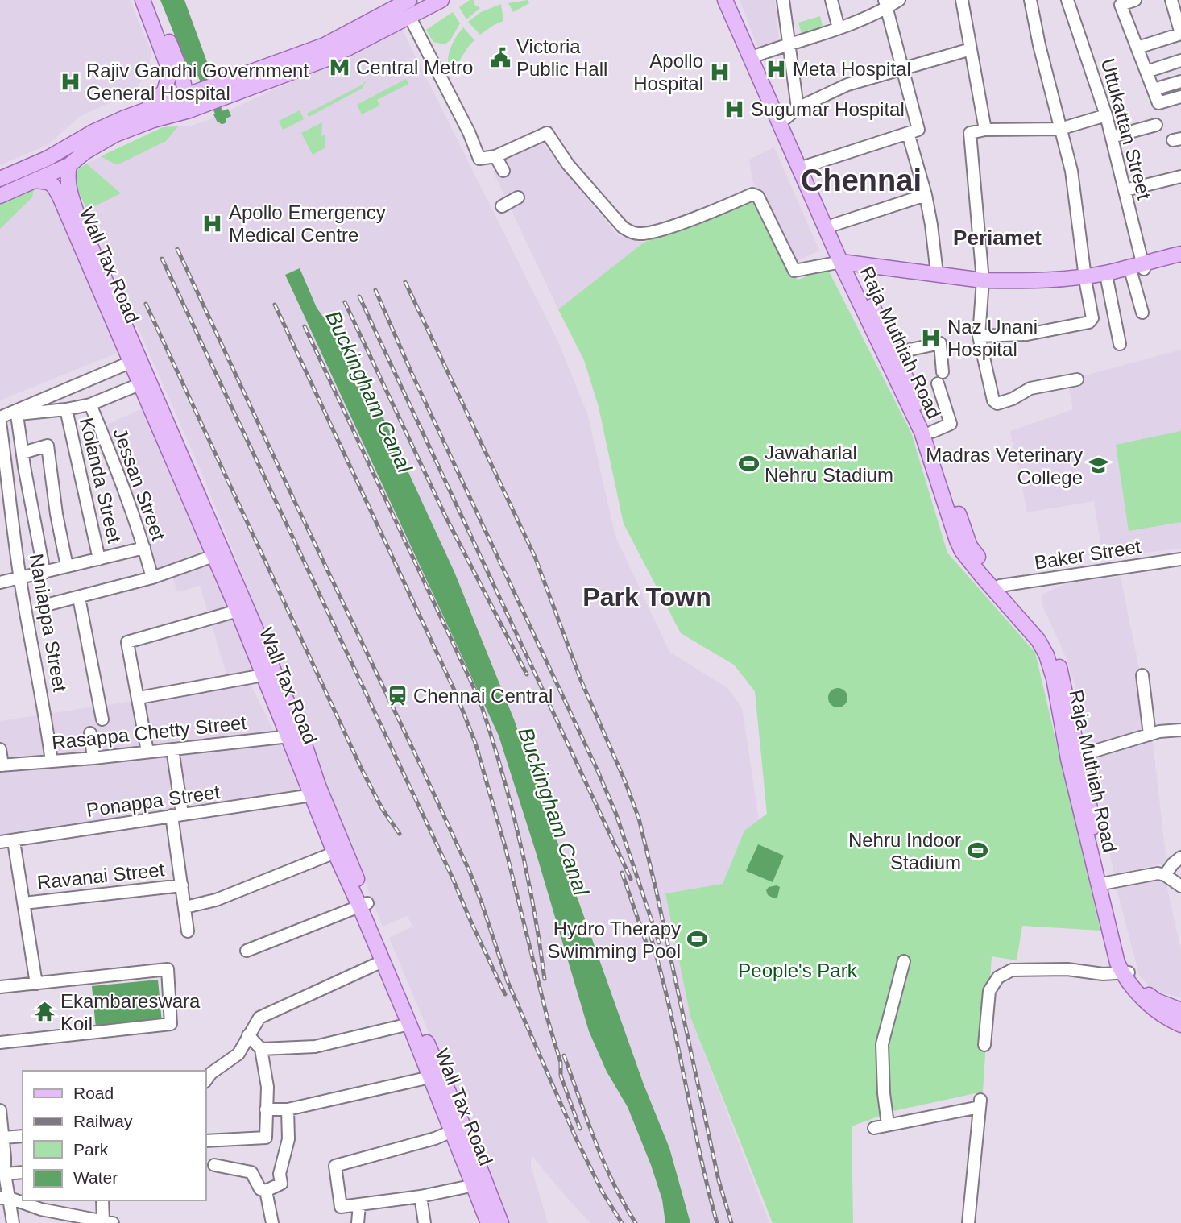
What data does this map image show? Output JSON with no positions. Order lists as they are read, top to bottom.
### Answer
{
  "streets": {
    "main road": ["Wall Tax Road", "Raja Muthiah Road"],
    "street": [
      "Uttukattan Street",
      "Kolanda Street",
      "Jessan Street",
      "Baker Street",
      "Naniappa Street",
      "Rasappa Chetty Street",
      "Ponappa Street",
      "Ravanai Street"
    ]
  },
  "crossings": [
    ["Wall Tax Road", "Rasappa Chetty Street"],
    ["Wall Tax Road", "Ponappa Street"],
    ["Raja Muthiah Road", "Baker Street"],
    ["Naniappa Street", "Rasappa Chetty Street"]
  ],
  "districts": ["Chennai", "Periamet", "Park Town"],
  "water": ["Buckingham Canal"],
  "parks": ["People's Park"],
  "places": {
    "public building": ["Victoria Public Hall"],
    "metro station": ["Central Metro"],
    "hospital": [
      "Meta Hospital",
      "Apollo Hospital",
      "Rajiv Gandhi Government General Hospital",
      "Sugumar Hospital",
      "Apollo Emergency Medical Centre",
      "Naz Unani Hospital"
    ],
    "sports": ["Jawaharlal Nehru Stadium", "Nehru Indoor Stadium", "Hydro Therapy Swimming Pool"],
    "school or university": ["Madras Veterinary College"],
    "station": ["Chennai Central"],
    "temple": ["Ekambareswara Koil"]
  },
  "legend": [
    "Road",
    "Railway",
    "Park",
    "Water"
  ]
}
